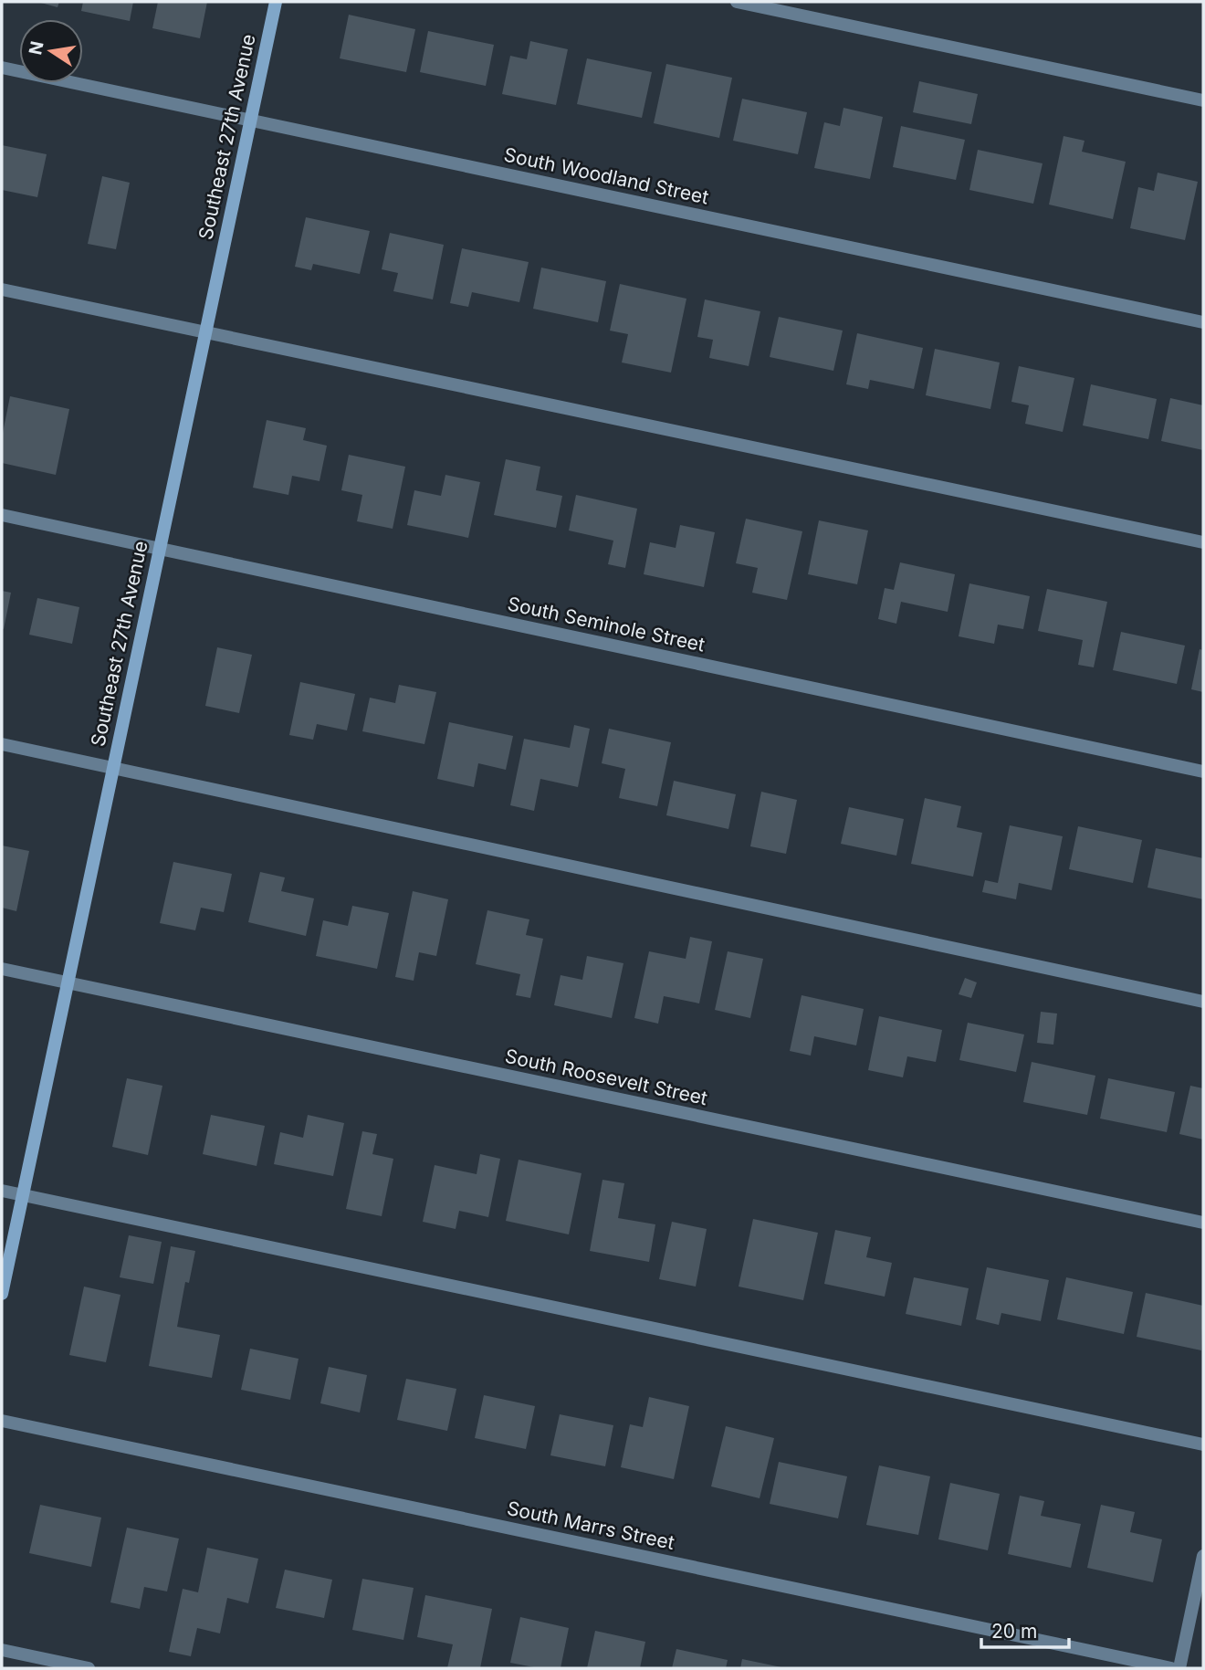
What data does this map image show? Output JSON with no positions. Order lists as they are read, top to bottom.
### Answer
{
  "streets": {
    "main road": ["Southeast 27th Avenue"],
    "street": [
      "South Woodland Street",
      "South Seminole Street",
      "South Roosevelt Street",
      "South Marrs Street"
    ]
  },
  "crossings": [
    ["Southeast 27th Avenue", "South Woodland Street"],
    ["Southeast 27th Avenue", "South Seminole Street"],
    ["Southeast 27th Avenue", "South Roosevelt Street"]
  ],
  "scale_bar": "20 m",
  "north": "left"
}
